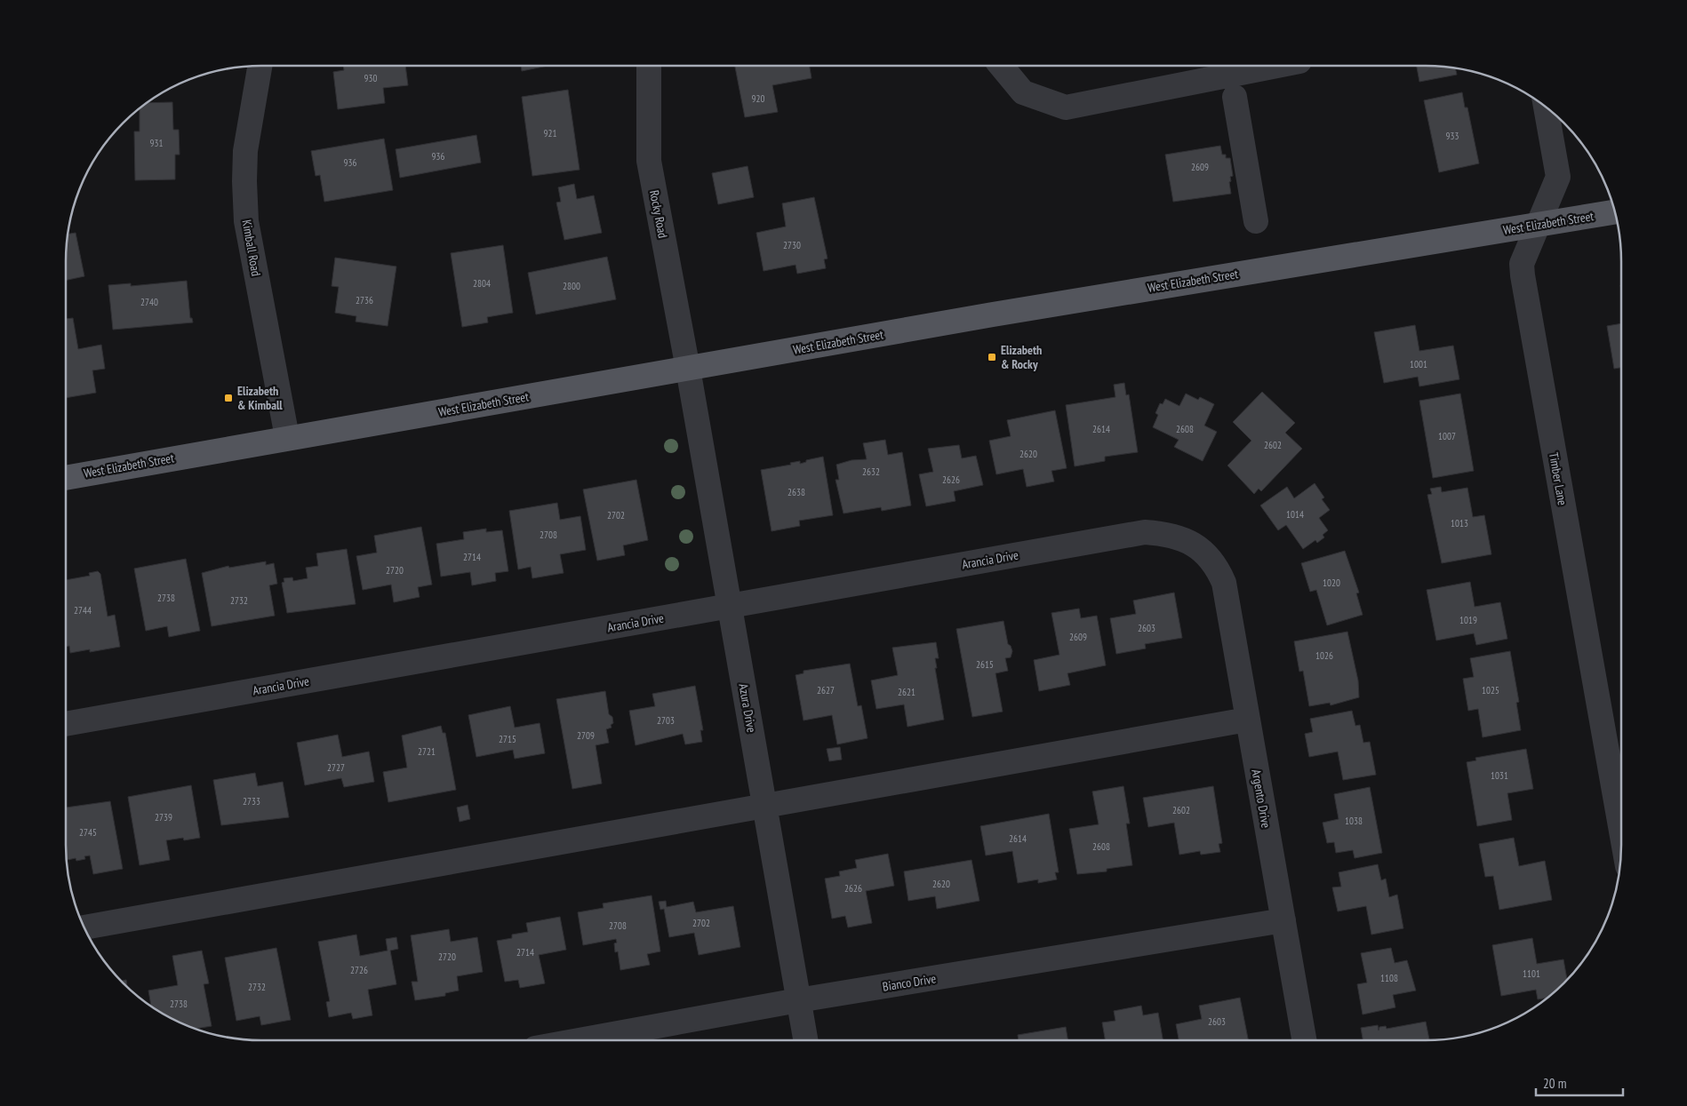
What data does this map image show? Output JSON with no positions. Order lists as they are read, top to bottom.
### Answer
{
  "streets": {
    "main road": ["West Elizabeth Street"],
    "street": [
      "Rocky Road",
      "Kimball Road",
      "Timber Lane",
      "Arancia Drive",
      "Azura Drive",
      "Argento Drive",
      "Bianco Drive"
    ]
  },
  "crossings": [
    ["Rocky Road", "West Elizabeth Street"],
    ["Rocky Road", "Azura Drive"],
    ["West Elizabeth Street", "Kimball Road"],
    ["West Elizabeth Street", "Timber Lane"],
    ["West Elizabeth Street", "Azura Drive"],
    ["Arancia Drive", "Azura Drive"],
    ["Arancia Drive", "Argento Drive"],
    ["Azura Drive", "Bianco Drive"],
    ["Argento Drive", "Bianco Drive"]
  ],
  "places": {
    "transit": ["Elizabeth & Rocky", "Elizabeth & Kimball"]
  },
  "house_numbers": [
    "930",
    "920",
    "921",
    "933",
    "931",
    "936",
    "936",
    "2609",
    "2730",
    "2804",
    "2800",
    "2736",
    "2740",
    "1001",
    "2614",
    "2608",
    "1007",
    "2602",
    "2620",
    "2632",
    "2626",
    "2638",
    "1014",
    "2702",
    "1013",
    "2708",
    "2714",
    "2720",
    "1020",
    "2738",
    "2732",
    "2744",
    "1019",
    "2603",
    "2609",
    "1026",
    "2615",
    "2627",
    "1025",
    "2621",
    "2703",
    "2709",
    "2715",
    "2721",
    "2727",
    "1031",
    "2733",
    "2602",
    "2739",
    "1038",
    "2745",
    "2614",
    "2608",
    "2620",
    "2626",
    "2702",
    "2708",
    "2714",
    "2720",
    "2726",
    "1101",
    "1108",
    "2732",
    "2738",
    "2603"
  ],
  "scale_bar": "20 m"
}
